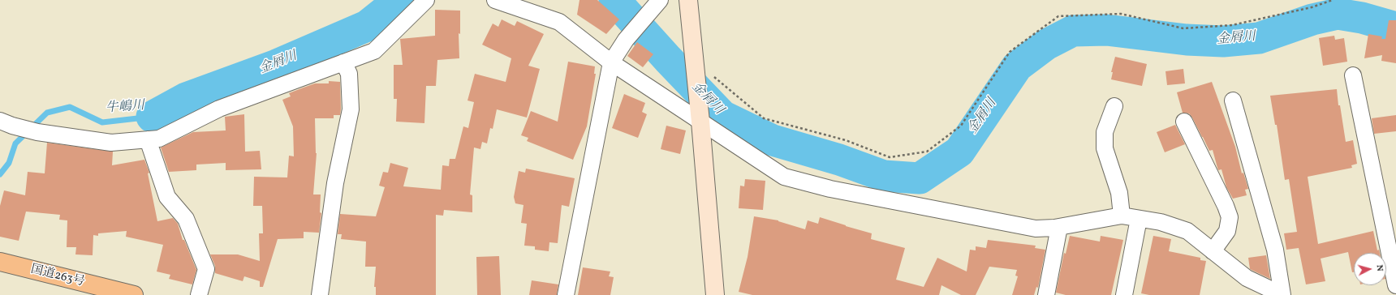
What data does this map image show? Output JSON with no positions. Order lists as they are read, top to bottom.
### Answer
{
  "streets": {
    "highway": ["国道263号"]
  },
  "water": ["金屑川", "牛嶋川"],
  "north": "right"
}
